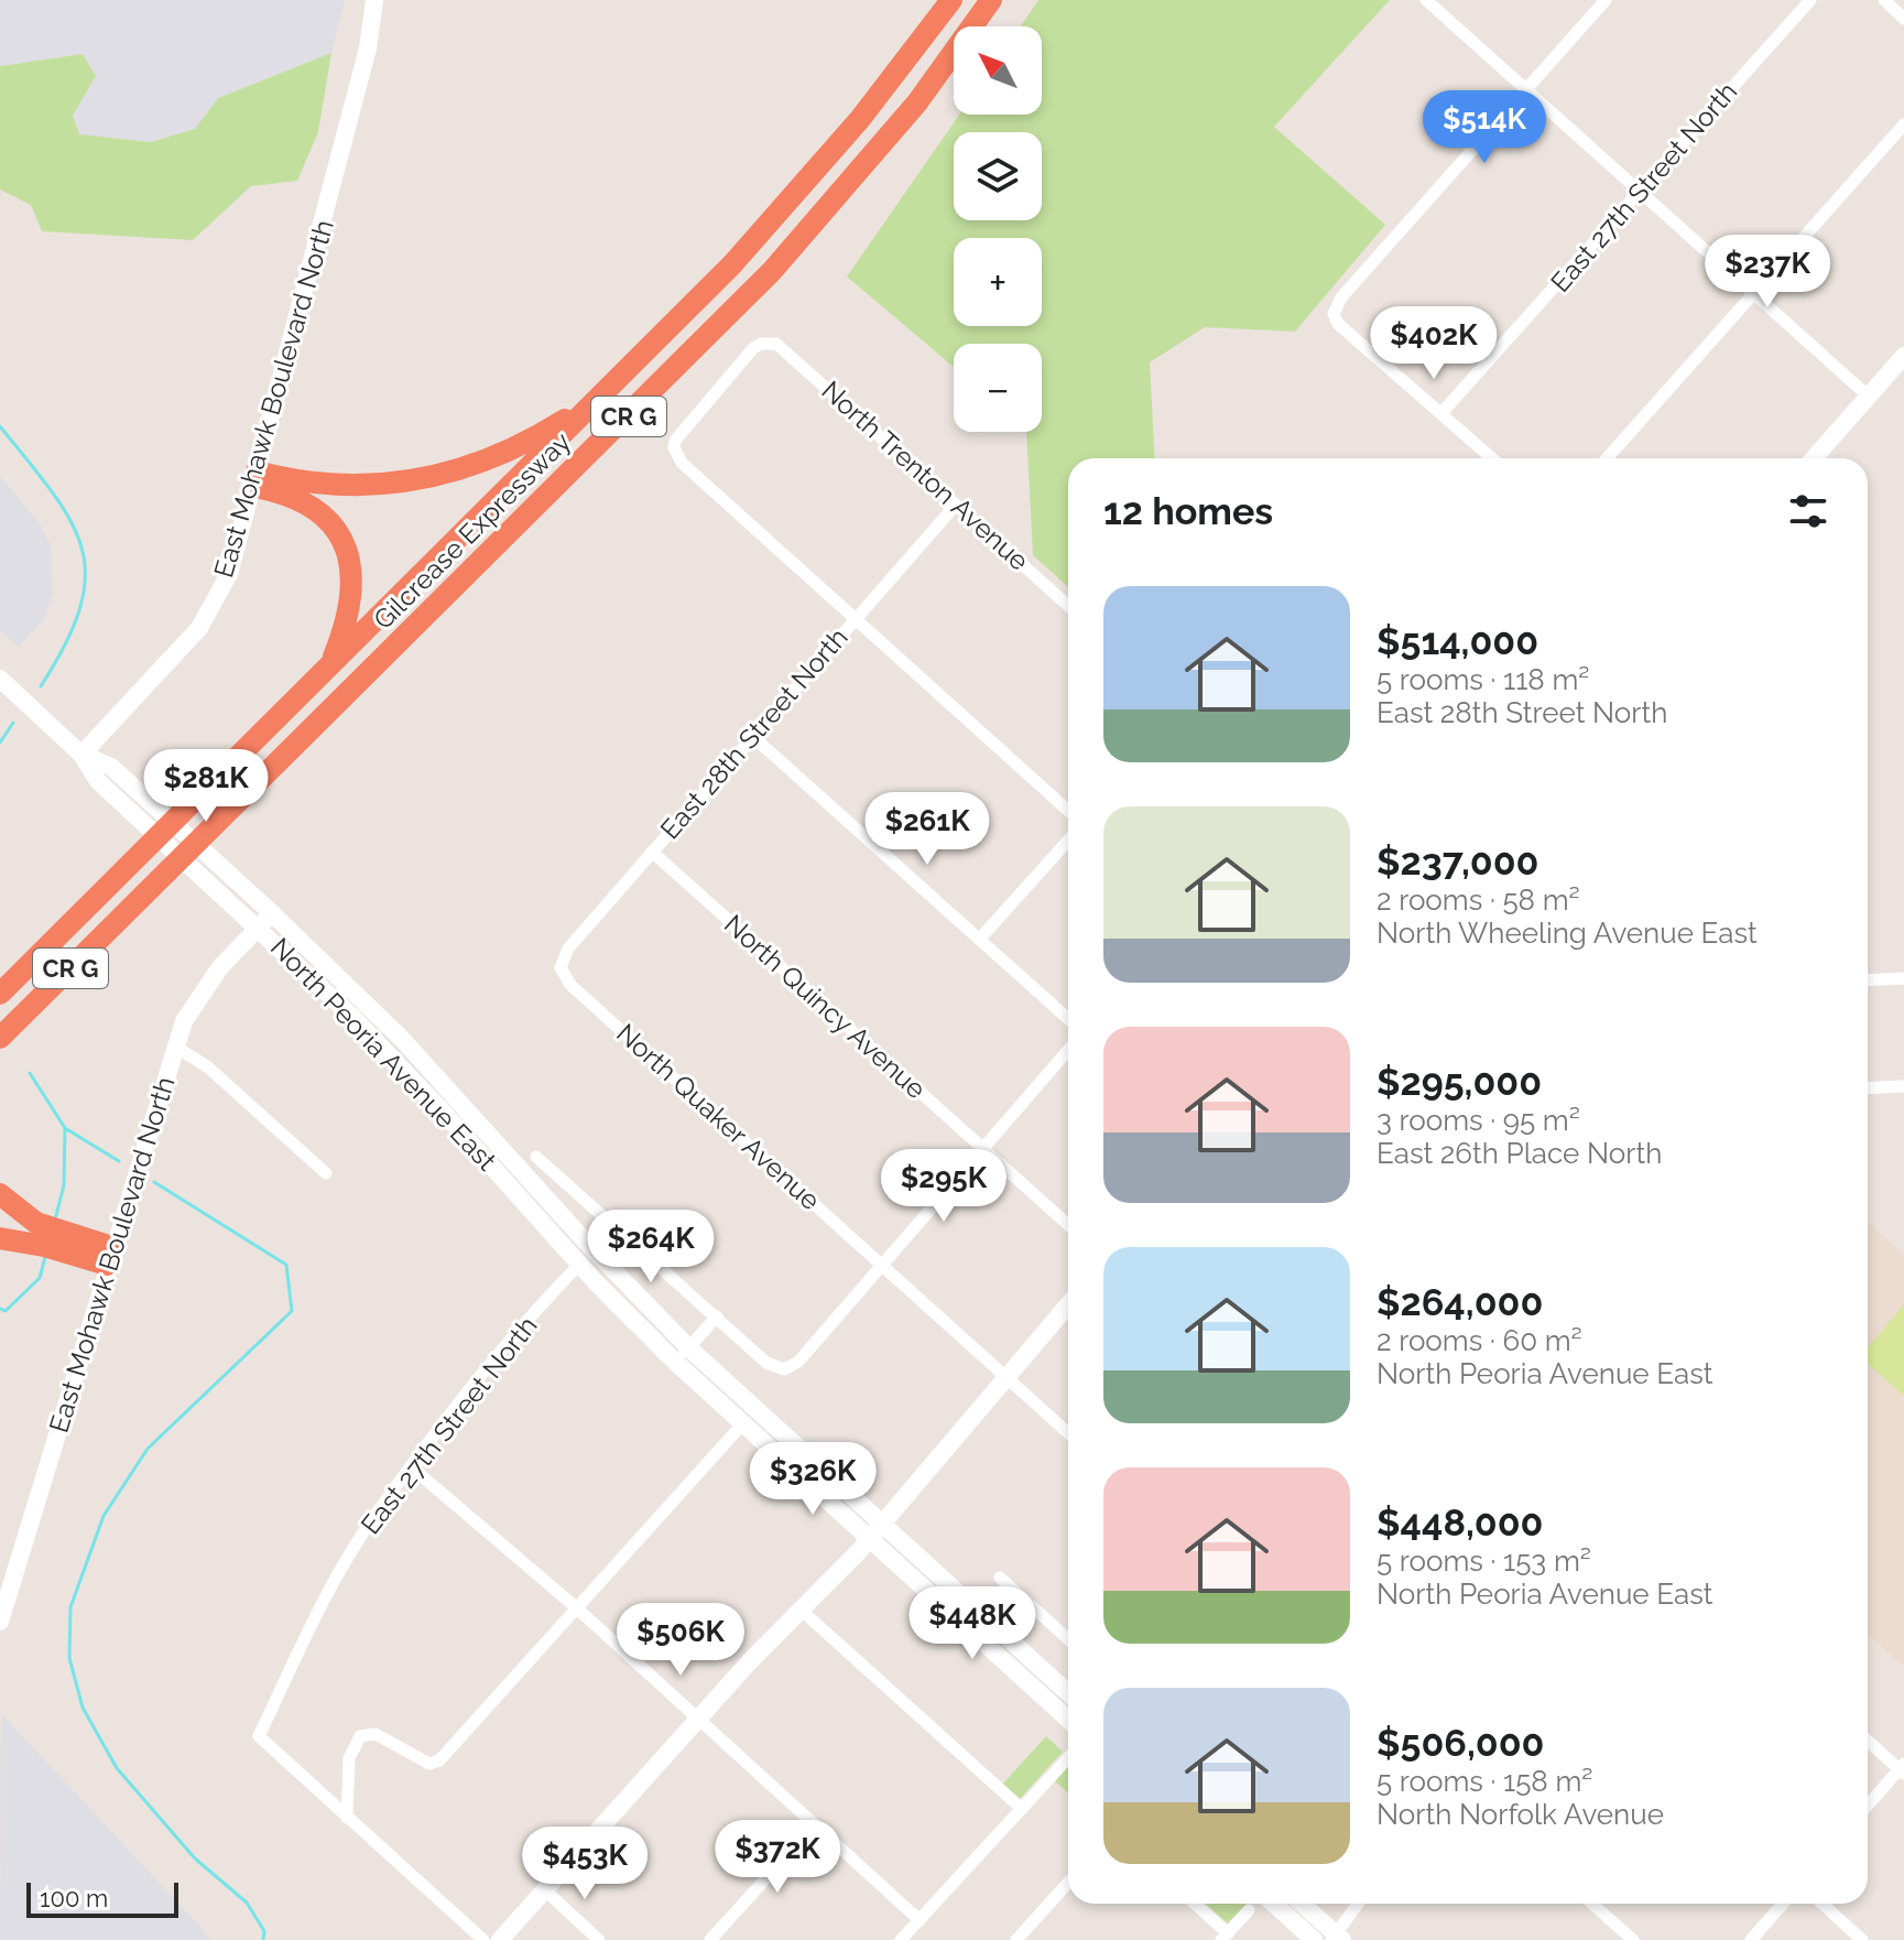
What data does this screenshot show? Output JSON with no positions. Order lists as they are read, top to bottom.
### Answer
{
  "streets": {
    "highway": ["CR G", "Gilcrease Expressway"],
    "main road": ["East Mohawk Boulevard North", "North Peoria Avenue East"],
    "street": [
      "East 27th Street North",
      "North Trenton Avenue",
      "East 28th Street North",
      "North Quincy Avenue",
      "North Quaker Avenue"
    ]
  },
  "crossings": [
    ["East 27th Street North", "North Peoria Avenue East"],
    ["East Mohawk Boulevard North", "North Peoria Avenue East"],
    ["North Trenton Avenue", "East 28th Street North"],
    ["East 28th Street North", "North Quincy Avenue"],
    ["East 28th Street North", "North Quaker Avenue"],
    ["North Peoria Avenue East", "North Quaker Avenue"]
  ],
  "scale_bar": "100 m",
  "north": "top left",
  "page": {
    "map_buttons": ["+", "−"],
    "price": [
      "$514K",
      "$237K",
      "$402K",
      "$281K",
      "$261K",
      "$295K",
      "$264K",
      "$326K",
      "$448K",
      "$506K",
      "$372K",
      "$453K"
    ],
    "heading": "12 homes",
    "list": [
      {
        "name": "$514,000",
        "note": "5 rooms · 118 m² · East 28th Street North"
      },
      {
        "name": "$237,000",
        "note": "2 rooms · 58 m² · North Wheeling Avenue East"
      },
      {
        "name": "$295,000",
        "note": "3 rooms · 95 m² · East 26th Place North"
      },
      {
        "name": "$264,000",
        "note": "2 rooms · 60 m² · North Peoria Avenue East"
      },
      {
        "name": "$448,000",
        "note": "5 rooms · 153 m² · North Peoria Avenue East"
      },
      {
        "name": "$506,000",
        "note": "5 rooms · 158 m² · North Norfolk Avenue"
      }
    ],
    "scale": "100 m"
  }
}
